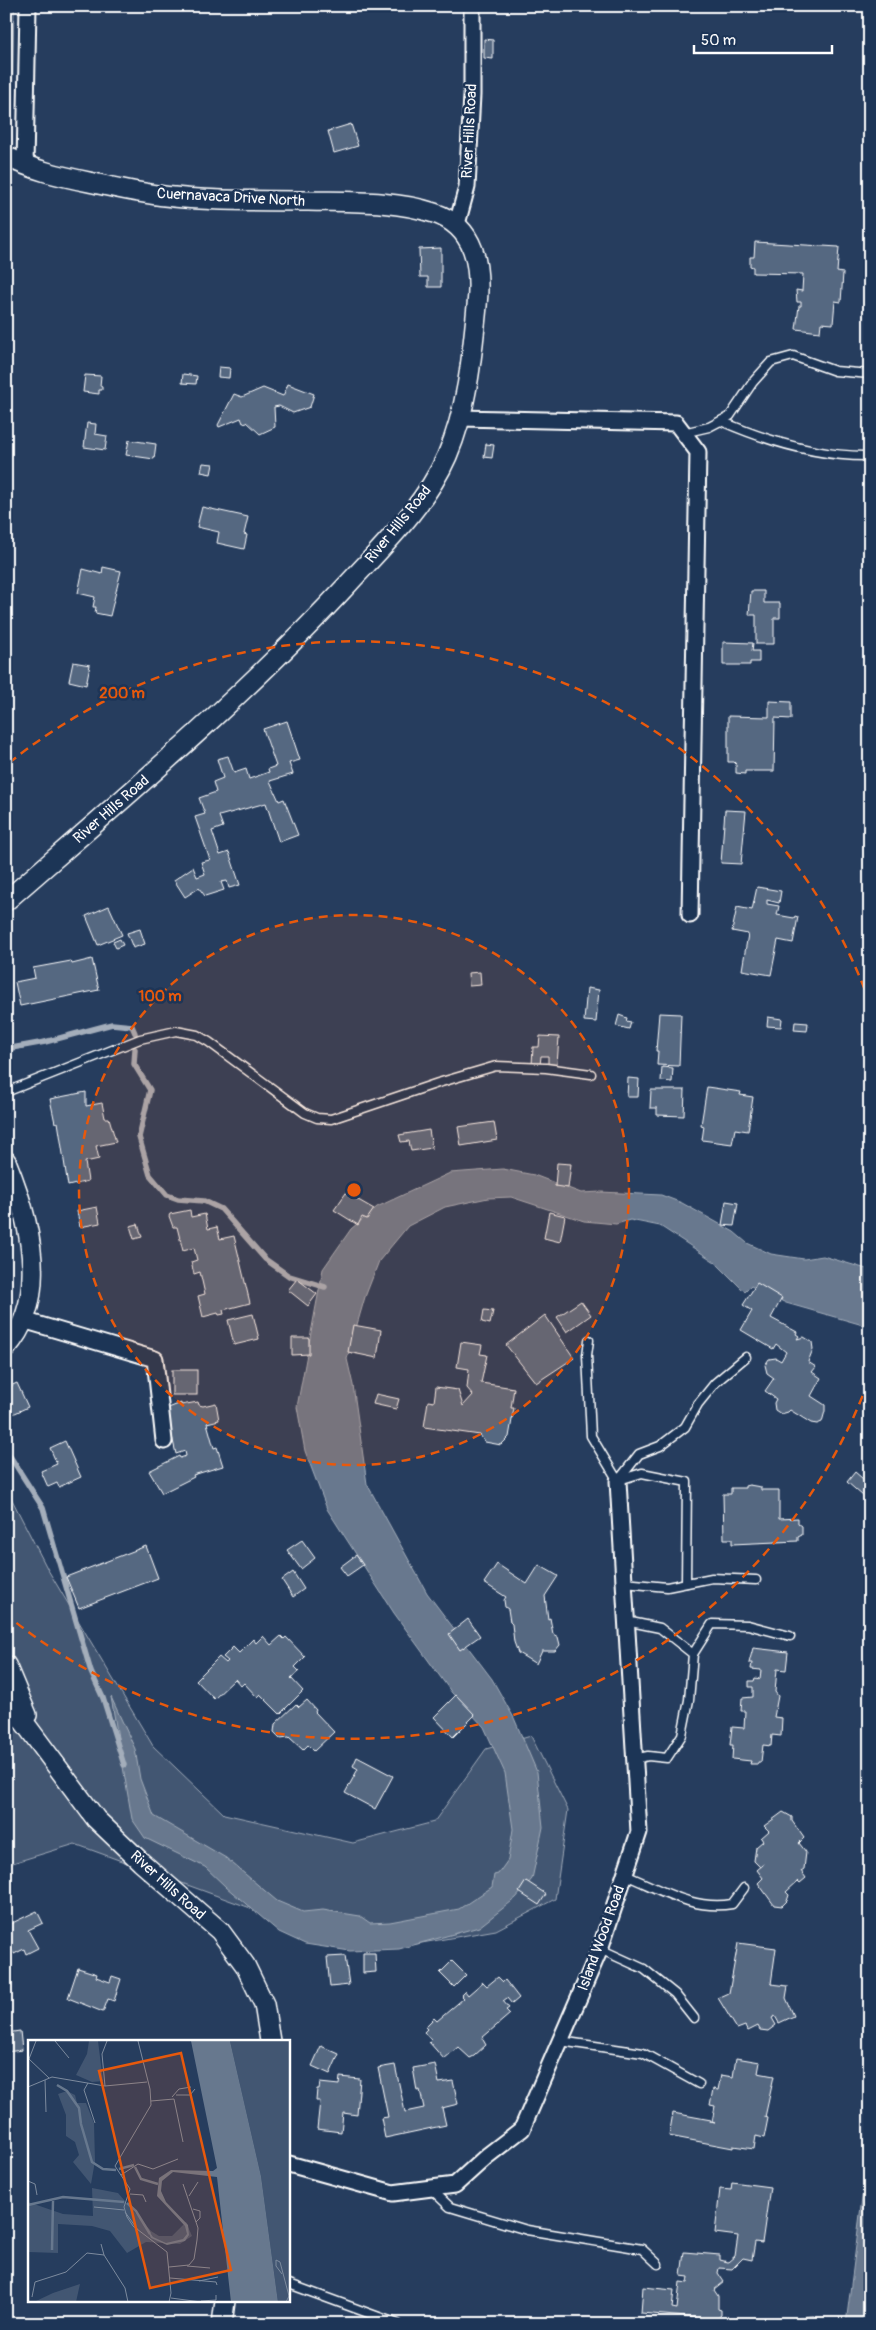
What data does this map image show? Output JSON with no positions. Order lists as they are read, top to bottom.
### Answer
{
  "streets": {
    "street": ["River Hills Road", "Cuernavaca Drive North", "Island Wood Road"]
  },
  "crossings": [
    ["River Hills Road", "Cuernavaca Drive North"]
  ],
  "scale_bar": "50 m",
  "rings": ["200 m", "100 m"]
}
